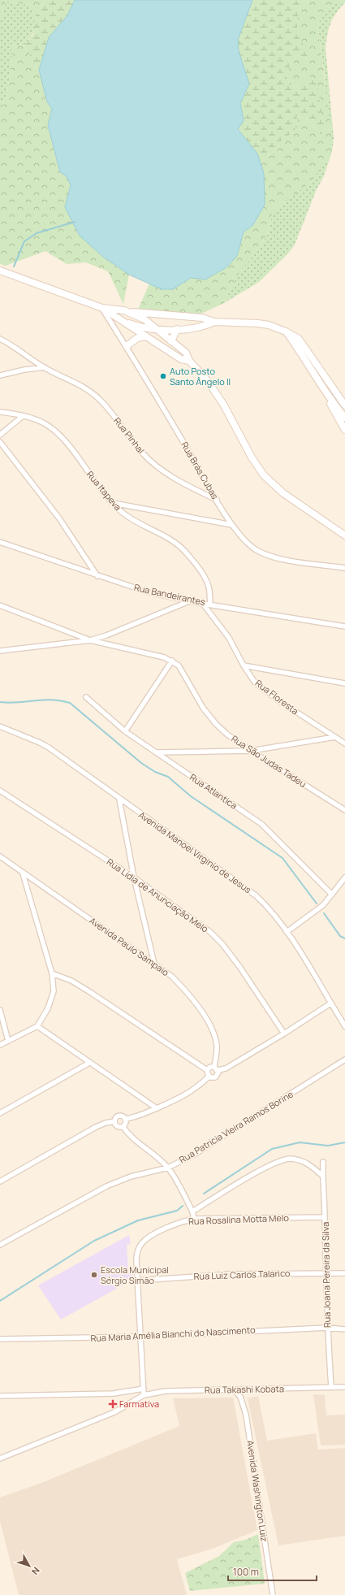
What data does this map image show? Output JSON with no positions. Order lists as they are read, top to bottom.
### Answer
{
  "streets": {
    "street": [
      "Rua Pinhal",
      "Rua Brás Cubas",
      "Rua Itapeva",
      "Rua Bandeirantes",
      "Rua Floresta",
      "Rua São Judas Tadeu",
      "Rua Atlantica",
      "Avenida Manoel Virginio de Jesus",
      "Rua Lídia de Anunciação Melo",
      "Avenida Paulo Sampaio",
      "Rua Patricia Vieira Ramos Borine",
      "Rua Rosalina Motta Melo",
      "Rua Luiz Carlos Talarico",
      "Rua Joana Pereira da Silva",
      "Rua Maria Amélia Bianchi do Nascimento",
      "Rua Takashi Kobata",
      "Avenida Washington Luiz"
    ]
  },
  "crossings": [
    ["Rua Pinhal", "Rua Brás Cubas"],
    ["Rua Itapeva", "Rua Bandeirantes"],
    ["Rua Bandeirantes", "Rua Floresta"],
    ["Rua Rosalina Motta Melo", "Rua Luiz Carlos Talarico"],
    ["Rua Rosalina Motta Melo", "Rua Joana Pereira da Silva"],
    ["Rua Luiz Carlos Talarico", "Rua Joana Pereira da Silva"],
    ["Rua Joana Pereira da Silva", "Rua Maria Amélia Bianchi do Nascimento"],
    ["Rua Joana Pereira da Silva", "Rua Takashi Kobata"],
    ["Rua Takashi Kobata", "Avenida Washington Luiz"]
  ],
  "places": {
    "other": ["Auto Posto Santo Ângelo II", "Escola Municipal Sérgio Simão"],
    "health": ["Farmativa"]
  },
  "scale_bar": "100 m",
  "north": "bottom right"
}
